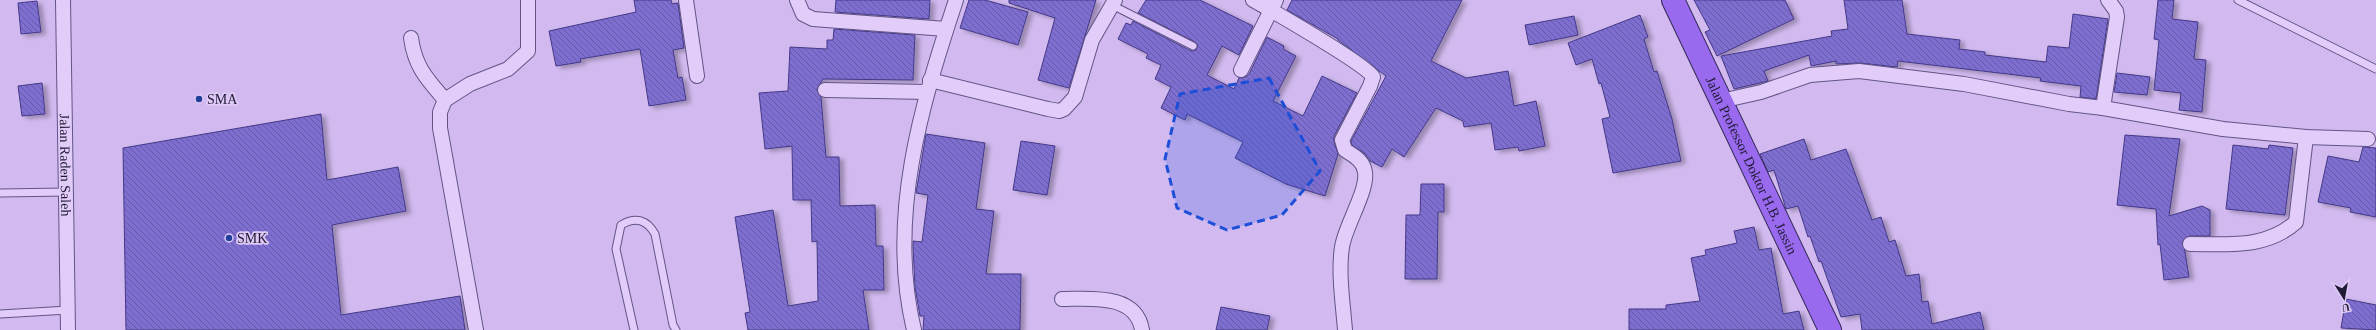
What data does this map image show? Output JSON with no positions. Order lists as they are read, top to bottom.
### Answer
{
  "streets": {
    "highway": ["Jalan Professor Doktor H.B. Jassin"],
    "street": ["Jalan Raden Saleh"]
  },
  "places": ["SMA", "SMK"],
  "north": "bottom"
}
